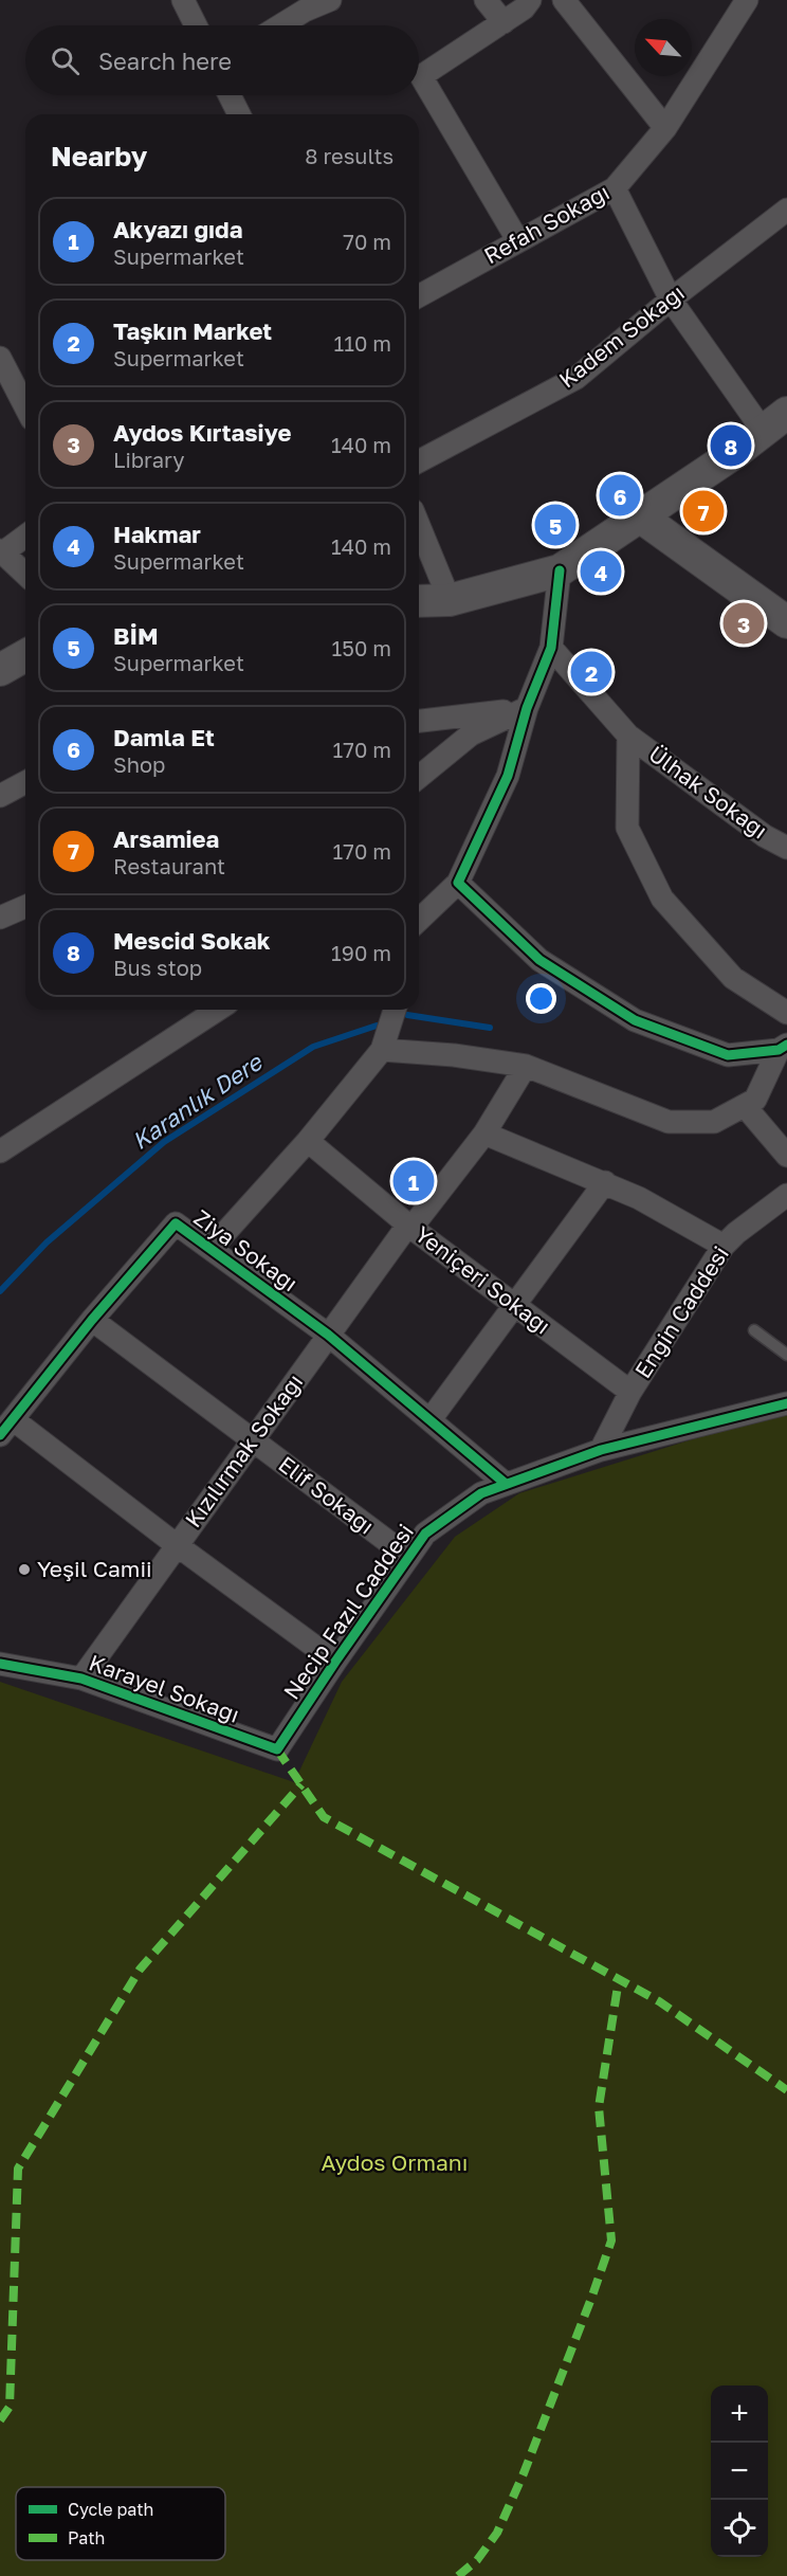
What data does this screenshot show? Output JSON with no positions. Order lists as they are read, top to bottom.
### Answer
{
  "streets": {
    "street": [
      "Refah Sokağı",
      "Kadem Sokağı",
      "Ülhak Sokağı",
      "Ziya Sokağı",
      "Yeniçeri Sokağı",
      "Engin Caddesi",
      "Kızılırmak Sokağı",
      "Elif Sokağı",
      "Necip Fazıl Caddesi",
      "Karayel Sokağı"
    ]
  },
  "crossings": [
    ["Ziya Sokağı", "Kızılırmak Sokağı"],
    ["Ziya Sokağı", "Elif Sokağı"],
    ["Ziya Sokağı", "Necip Fazıl Caddesi"],
    ["Yeniçeri Sokağı", "Engin Caddesi"],
    ["Yeniçeri Sokağı", "Kızılırmak Sokağı"],
    ["Engin Caddesi", "Necip Fazıl Caddesi"],
    ["Kızılırmak Sokağı", "Elif Sokağı"],
    ["Kızılırmak Sokağı", "Karayel Sokağı"],
    ["Elif Sokağı", "Necip Fazıl Caddesi"],
    ["Necip Fazıl Caddesi", "Karayel Sokağı"]
  ],
  "water": ["Karanlık Dere"],
  "parks": ["Aydos Ormanı"],
  "places": ["Yeşil Camii"],
  "legend": ["Cycle path", "Path"],
  "north": "top left",
  "page": {
    "search": "Search here",
    "heading": ["Nearby", "8 results"],
    "list": [
      {
        "mark": "1",
        "name": "Akyazı gıda",
        "note": "Supermarket",
        "value": "70 m"
      },
      {
        "mark": "2",
        "name": "Taşkın Market",
        "note": "Supermarket",
        "value": "110 m"
      },
      {
        "mark": "3",
        "name": "Aydos Kırtasiye",
        "note": "Library",
        "value": "140 m"
      },
      {
        "mark": "4",
        "name": "Hakmar",
        "note": "Supermarket",
        "value": "140 m"
      },
      {
        "mark": "5",
        "name": "BİM",
        "note": "Supermarket",
        "value": "150 m"
      },
      {
        "mark": "6",
        "name": "Damla Et",
        "note": "Shop",
        "value": "170 m"
      },
      {
        "mark": "7",
        "name": "Arsamiea",
        "note": "Restaurant",
        "value": "170 m"
      },
      {
        "mark": "8",
        "name": "Mescid Sokak",
        "note": "Bus stop",
        "value": "190 m"
      }
    ],
    "pins": [
      "8",
      "6",
      "7",
      "5",
      "4",
      "3",
      "2",
      "1"
    ],
    "map_buttons": ["+", "−"]
  }
}
